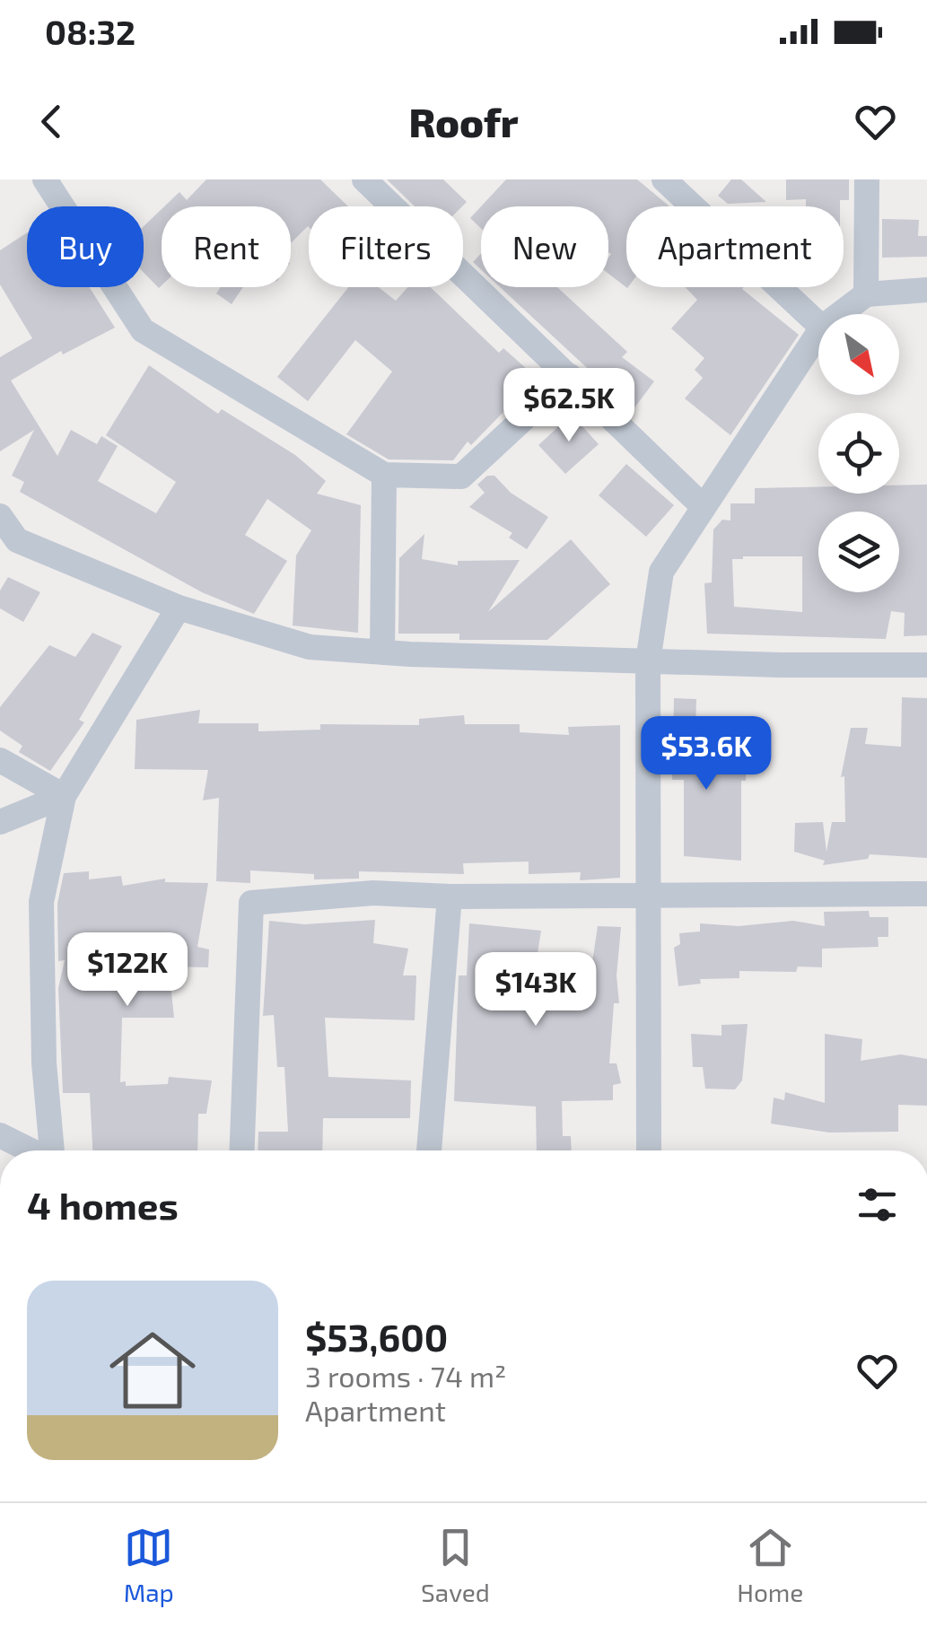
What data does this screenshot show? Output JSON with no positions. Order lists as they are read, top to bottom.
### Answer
{
  "north": "bottom right",
  "page": {
    "status": "08:32",
    "header": "Roofr",
    "chip": [
      "Buy",
      "Rent",
      "Filters",
      "New",
      "Apartment"
    ],
    "price": [
      "$62.5K",
      "$53.6K",
      "$122K",
      "$143K"
    ],
    "heading": "4 homes",
    "list": [
      {
        "name": "$53,600",
        "note": "3 rooms · 74 m² · Apartment"
      }
    ],
    "tabs": ["Map", "Saved", "Home"]
  }
}
